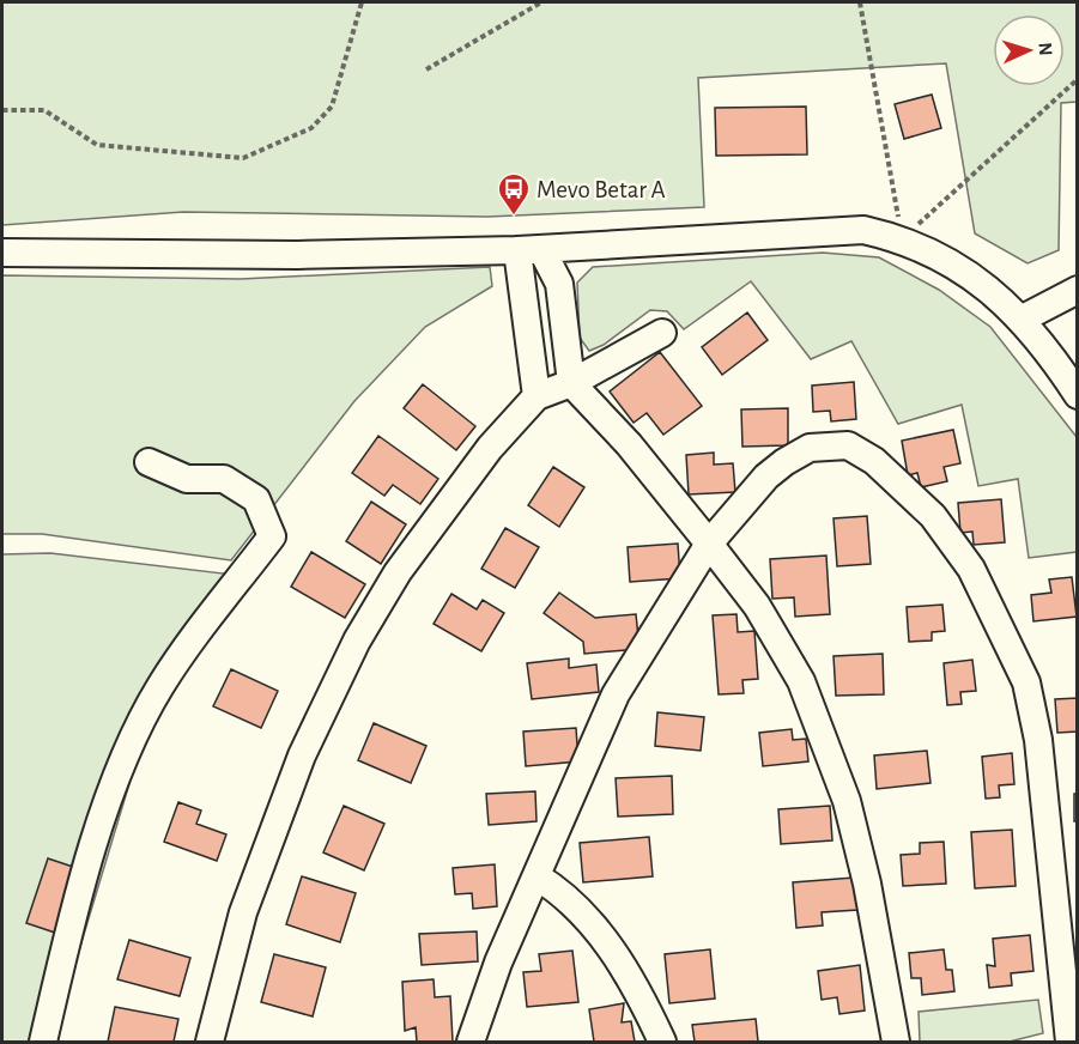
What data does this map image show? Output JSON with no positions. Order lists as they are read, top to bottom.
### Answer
{
  "places": {
    "bus stop": ["Mevo Betar A"]
  },
  "north": "right"
}
